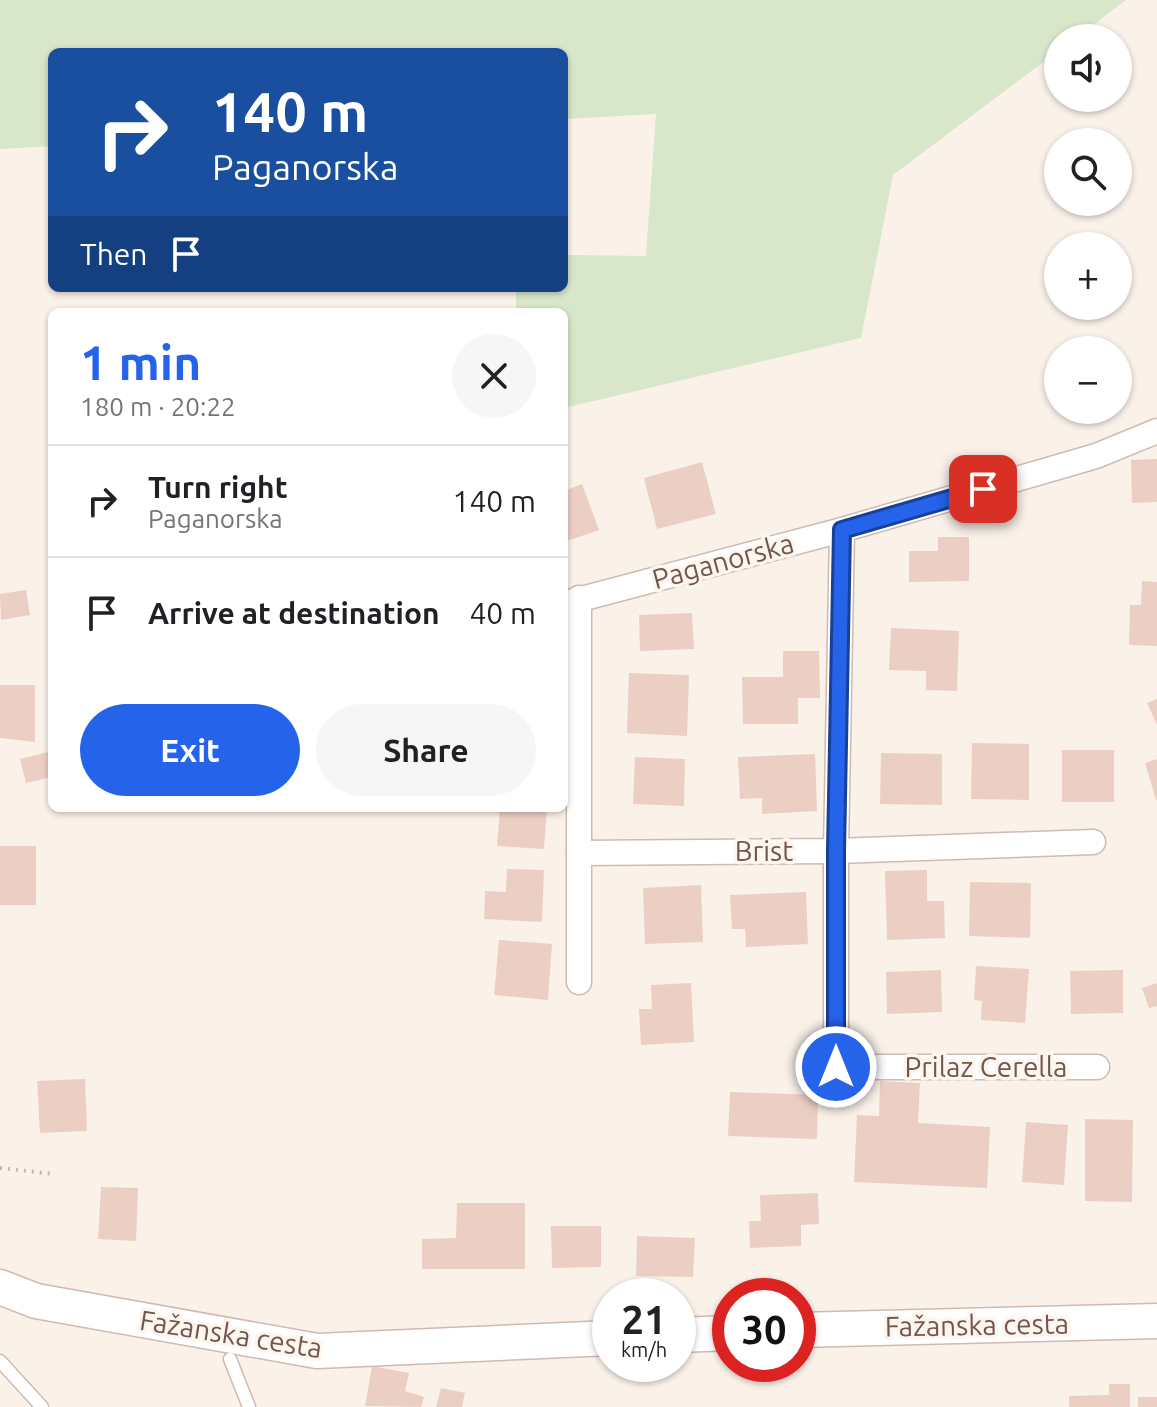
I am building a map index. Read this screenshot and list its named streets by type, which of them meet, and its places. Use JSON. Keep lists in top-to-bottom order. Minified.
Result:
{"streets":{"main road":["Fažanska cesta"],"street":["Paganorska","Brist","Prilaz Cerella"]},"crossings":[["Paganorska","Prilaz Cerella"],["Brist","Prilaz Cerella"]],"page":{"map_buttons":["+","−"],"turn":["140 m","Paganorska"],"then":"Then","heading":["1 min","180 m · 20:22"],"list":[{"name":"Turn right","note":"Paganorska","value":"140 m"},{"name":"Arrive at destination","value":"40 m"}],"buttons":["Exit","Share"],"speed":"21 km/h","limit":"30"}}
